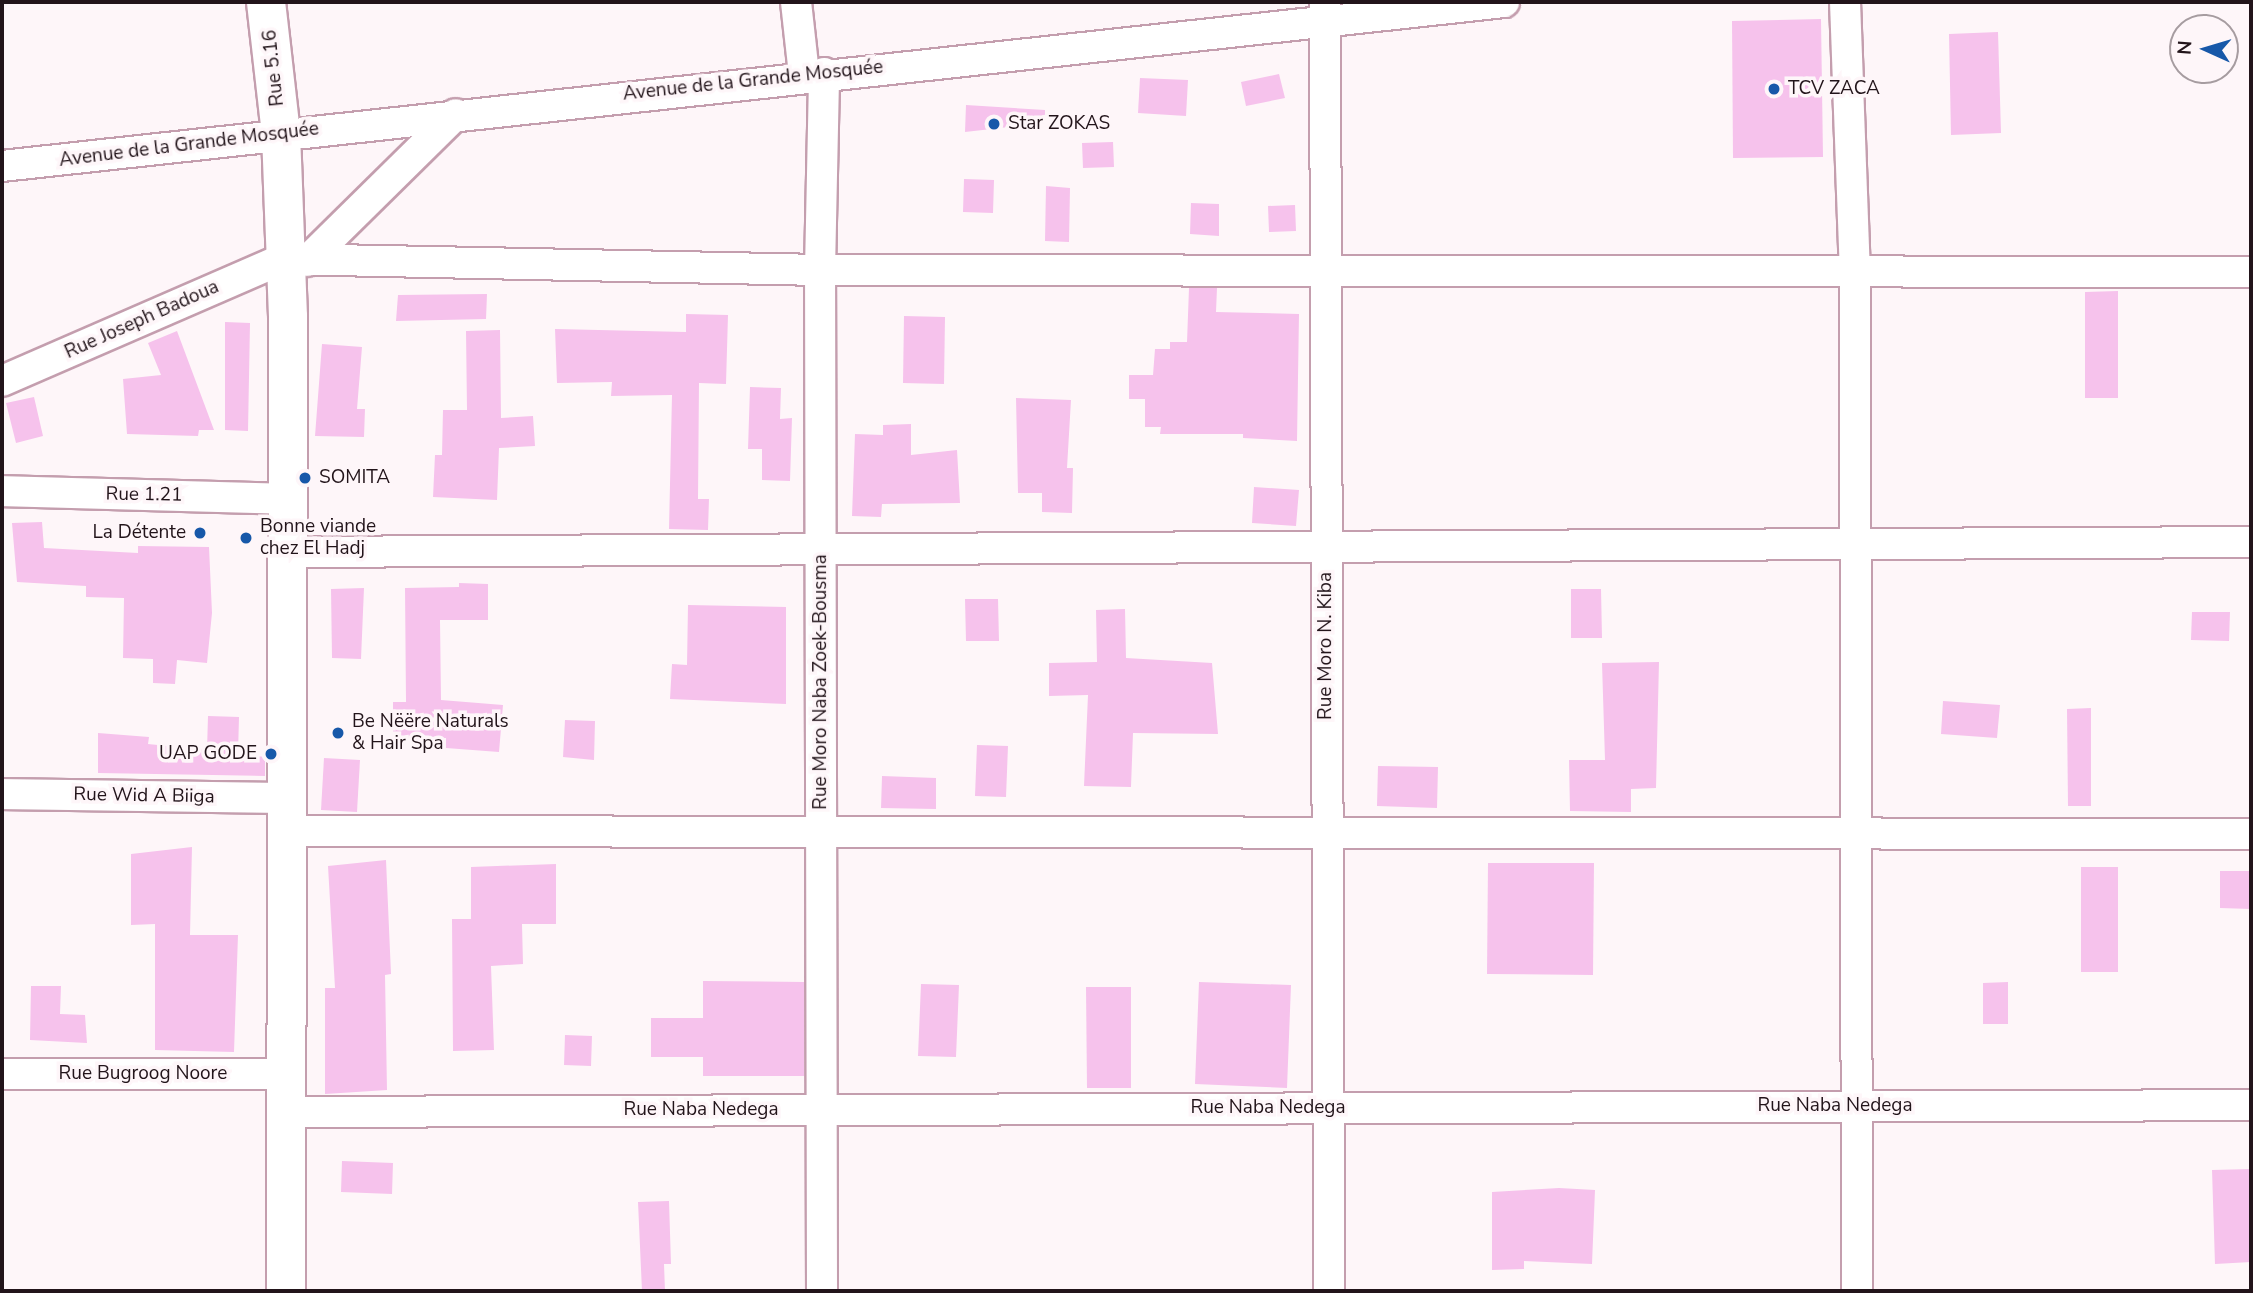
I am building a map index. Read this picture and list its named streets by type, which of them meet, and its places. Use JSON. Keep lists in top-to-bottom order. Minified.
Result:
{"streets":{"main road":["Rue 5.16"],"street":["Avenue de la Grande Mosquée","Rue Joseph Badoua","Rue 1.21","Rue Moro N. Kiba","Rue Moro Naba Zoek-Bousma","Rue Wid A Biiga","Rue Bugroog Noore","Rue Naba Nedega"]},"crossings":[["Rue 5.16","Avenue de la Grande Mosquée"],["Rue 5.16","Rue Joseph Badoua"],["Rue 5.16","Rue 1.21"],["Rue 5.16","Rue Wid A Biiga"],["Rue 5.16","Rue Bugroog Noore"],["Rue 5.16","Rue Naba Nedega"],["Avenue de la Grande Mosquée","Rue Moro N. Kiba"],["Avenue de la Grande Mosquée","Rue Moro Naba Zoek-Bousma"],["Rue Moro N. Kiba","Rue Wid A Biiga"],["Rue Moro N. Kiba","Rue Naba Nedega"],["Rue Moro Naba Zoek-Bousma","Rue Wid A Biiga"],["Rue Moro Naba Zoek-Bousma","Rue Naba Nedega"]],"places":["TCV ZACA","Star ZOKAS","SOMITA","La Détente","Bonne viande chez El Hadj","Be Nëëre Naturals & Hair Spa","UAP GODE"],"north":"left"}
